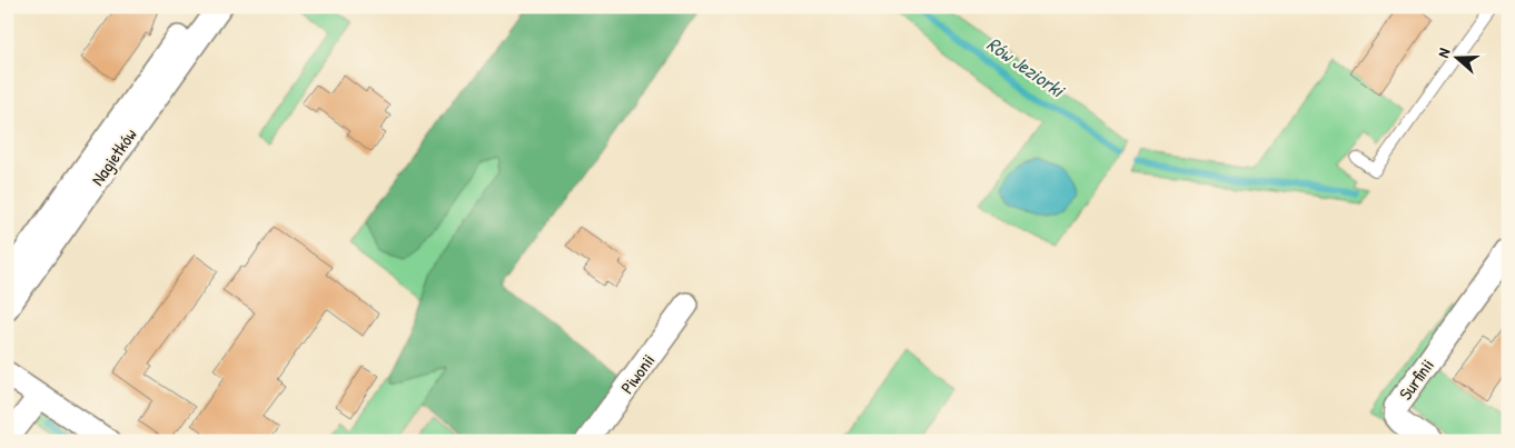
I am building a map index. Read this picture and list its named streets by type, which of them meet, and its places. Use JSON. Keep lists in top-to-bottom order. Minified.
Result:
{"streets":{"street":["Nagietków","Piwonii","Surfinii"]},"water":["Rów Jeziorki"],"north":"left"}
